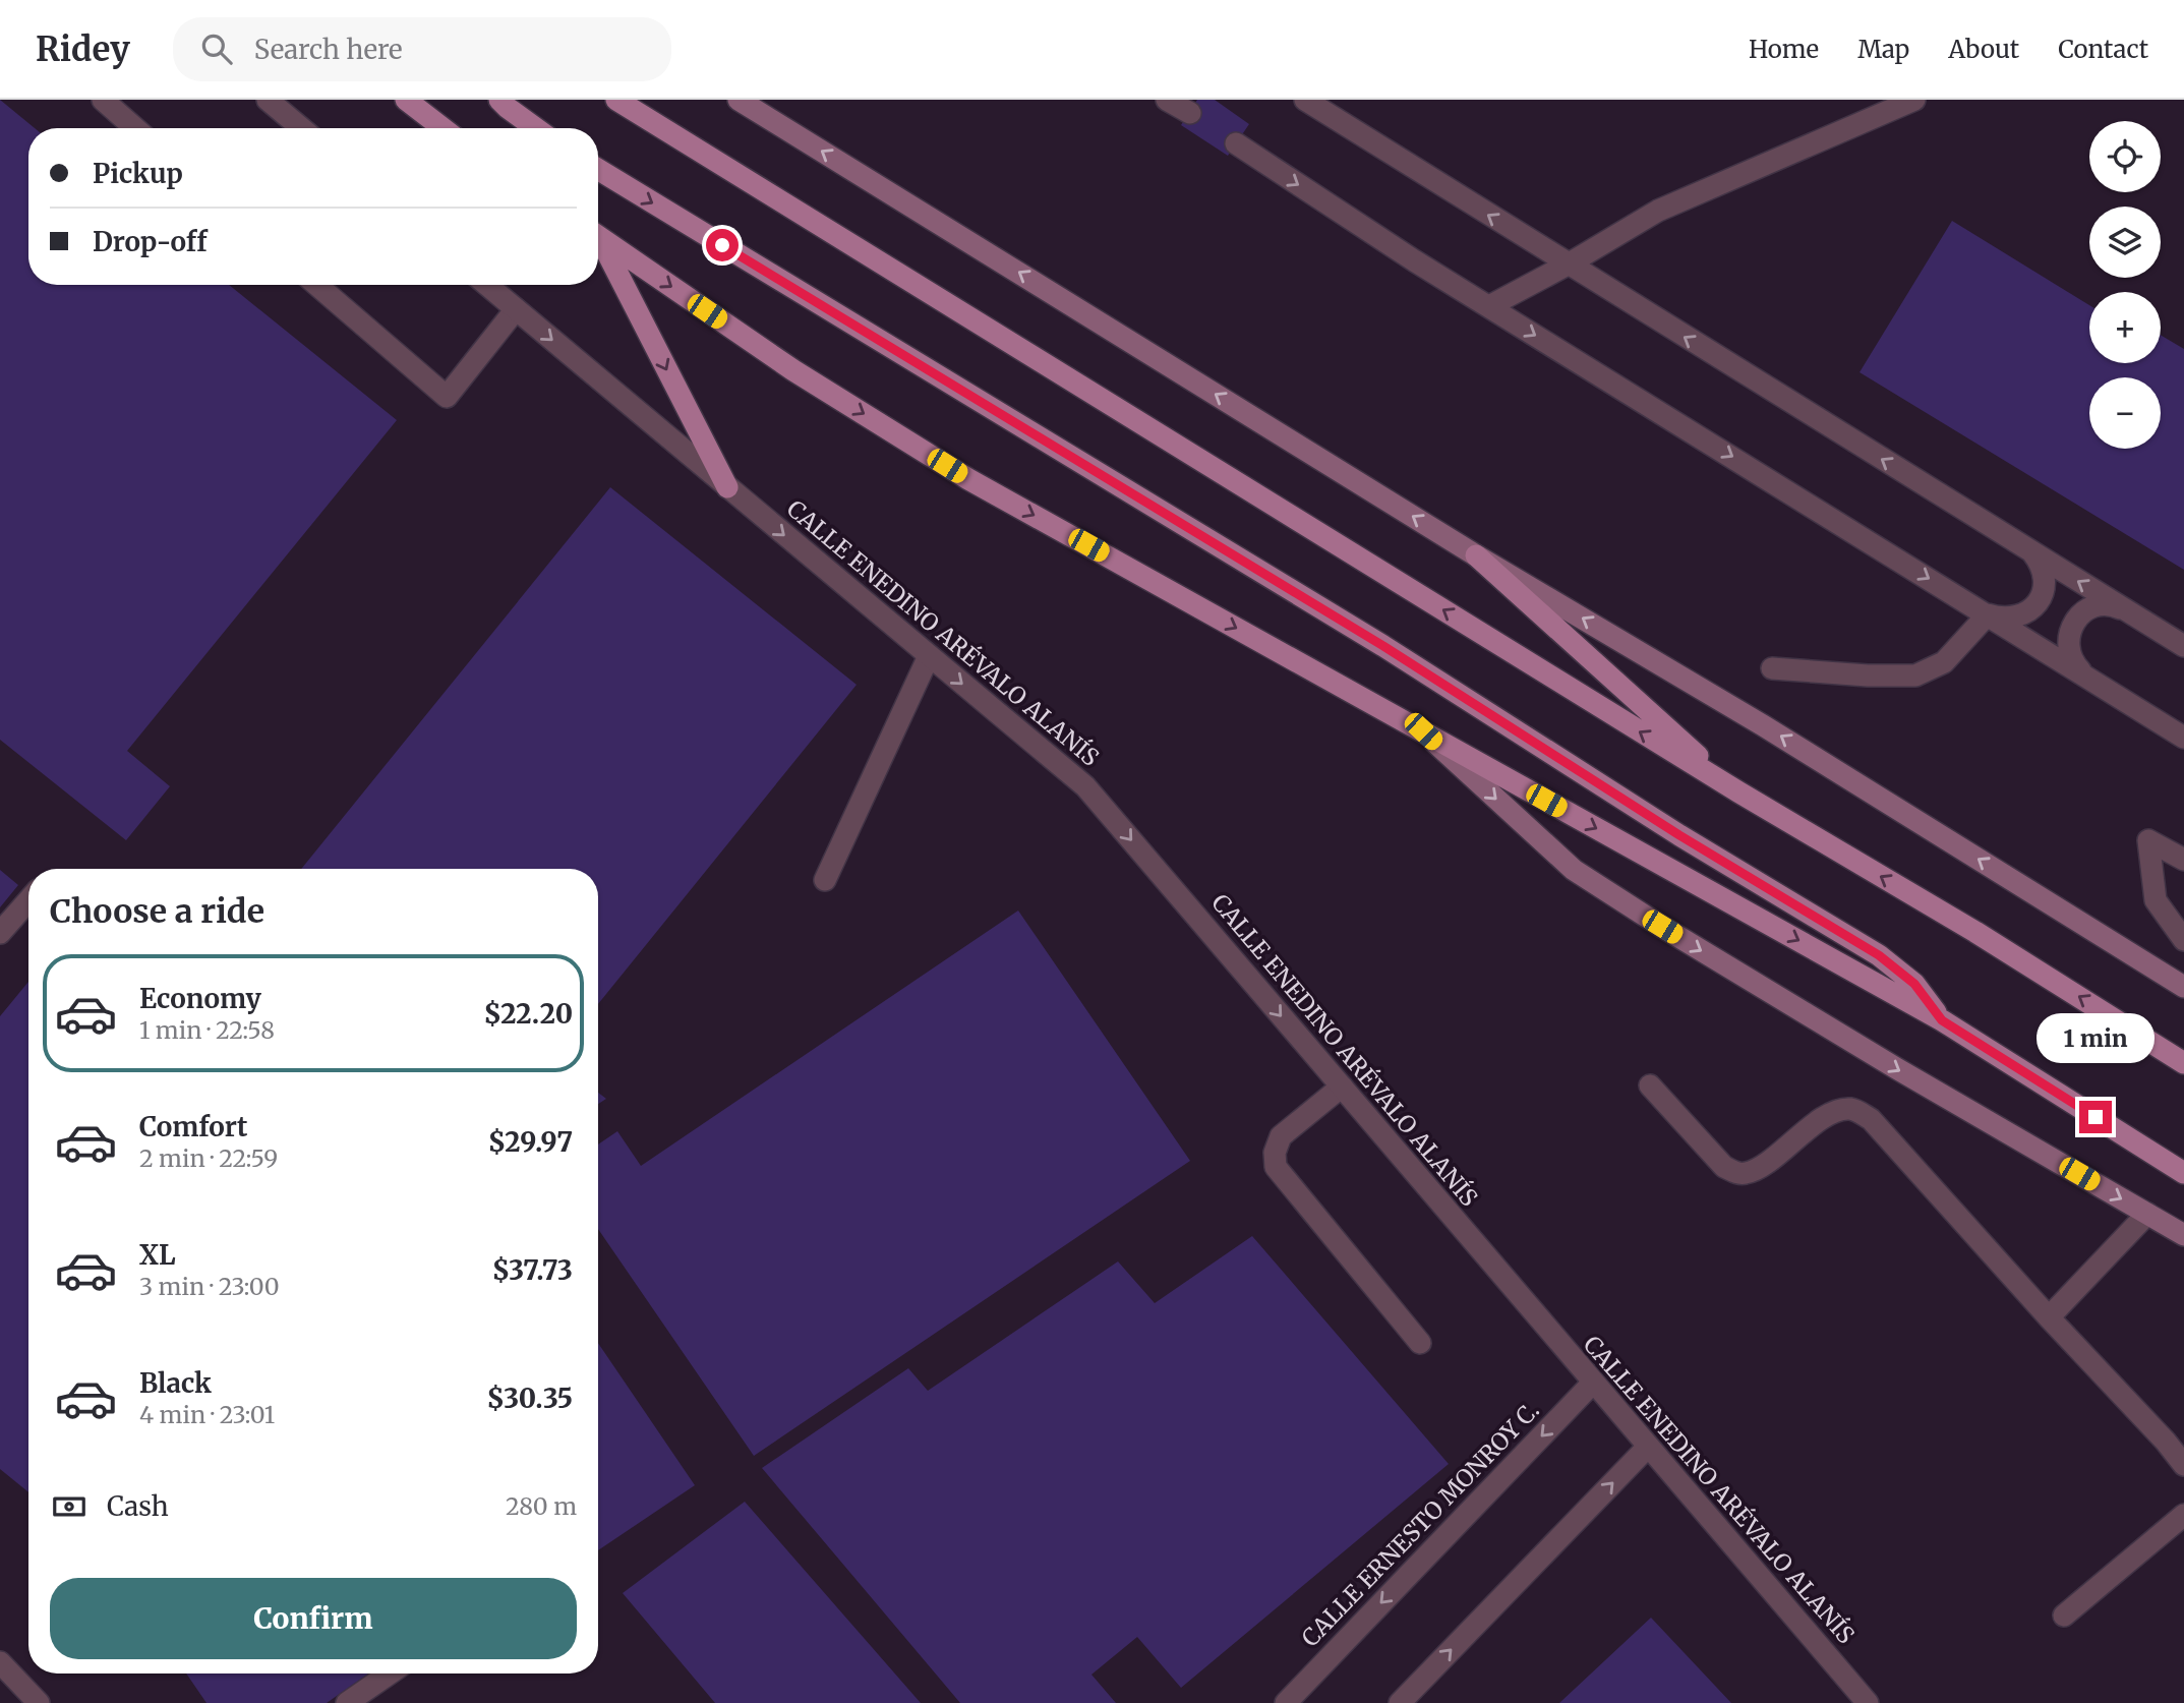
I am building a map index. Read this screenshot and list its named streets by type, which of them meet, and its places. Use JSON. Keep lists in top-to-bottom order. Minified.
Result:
{"streets":{"street":["CALLE ENEDINO ARÉVALO ALANÍS","CALLE ERNESTO MONROY C."]},"crossings":[["CALLE ENEDINO ARÉVALO ALANÍS","CALLE ERNESTO MONROY C."]],"one_way":["CALLE ENEDINO ARÉVALO ALANÍS"],"page":{"header":"Ridey","search":"Search here","nav":["Home","Map","About","Contact"],"map_buttons":["+","−"],"banner":["Pickup","Drop-off"],"heading":"Choose a ride","list":[{"name":"Economy","note":"1 min · 22:58","value":"$22.20"},{"name":"Comfort","note":"2 min · 22:59","value":"$29.97"},{"name":"XL","note":"3 min · 23:00","value":"$37.73"},{"name":"Black","note":"4 min · 23:01","value":"$30.35"}],"bubble":"1 min","pay":["Cash","280 m"],"buttons":"Confirm"}}
